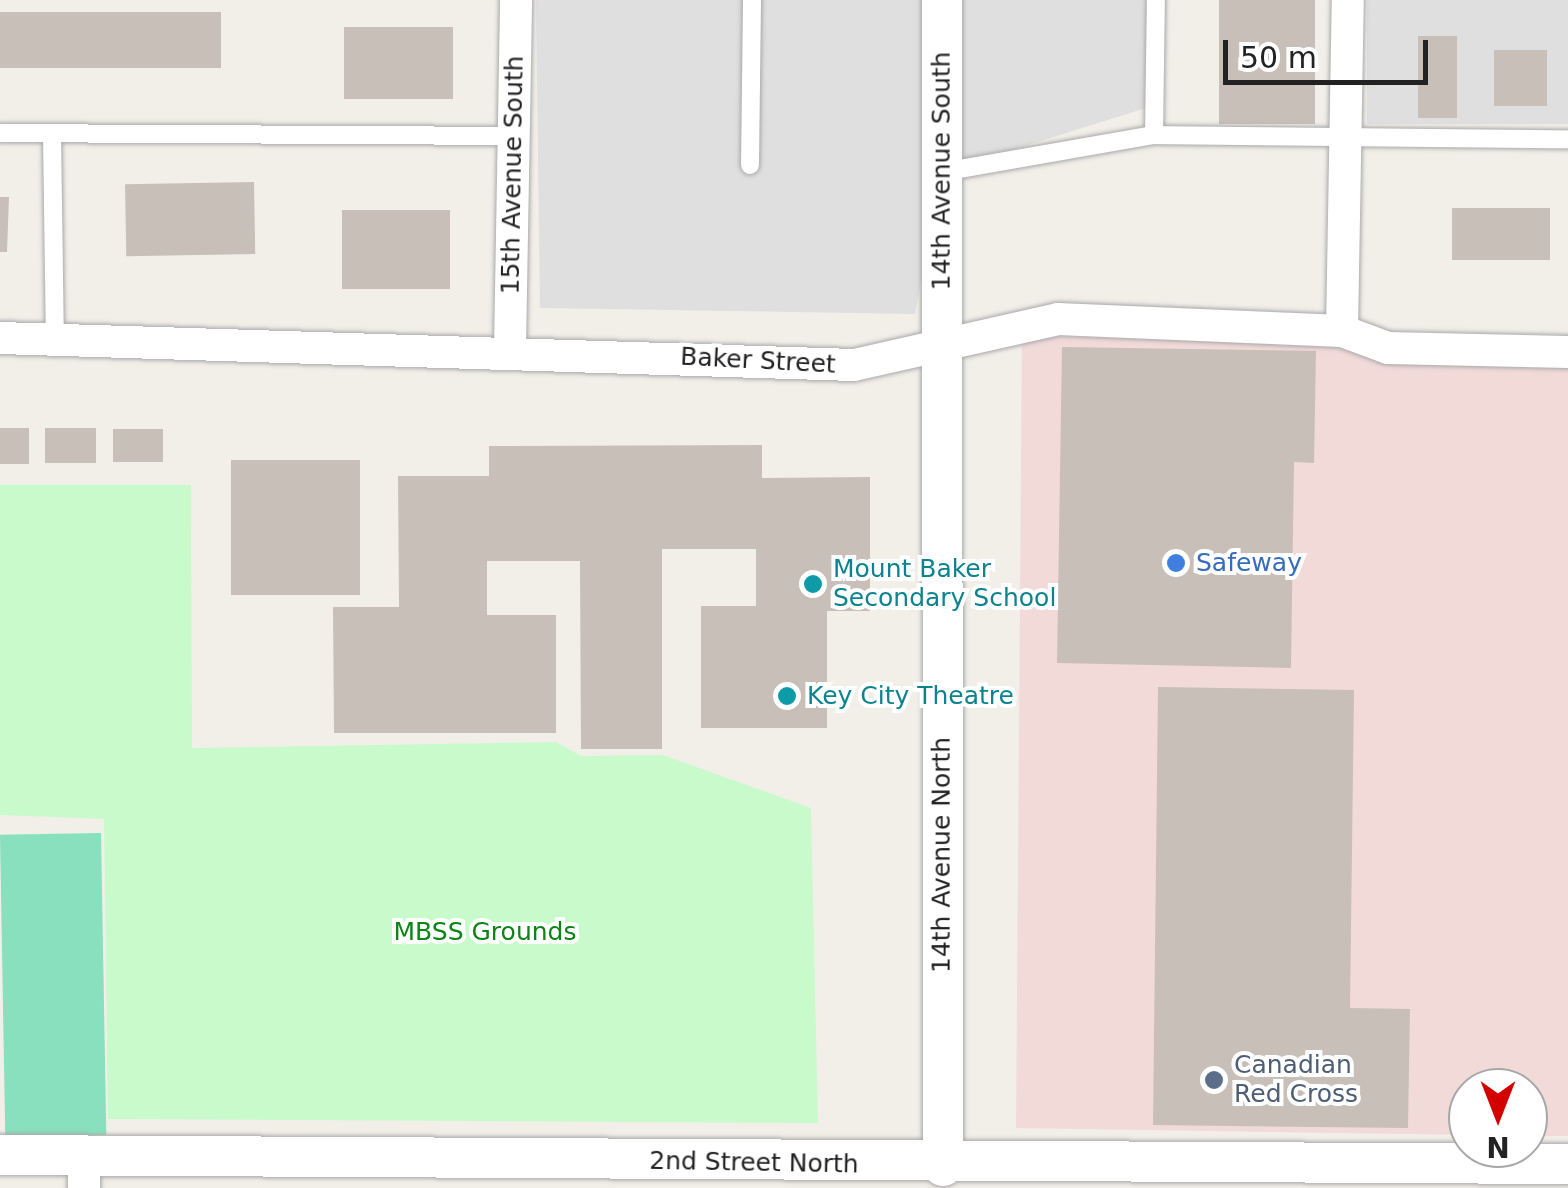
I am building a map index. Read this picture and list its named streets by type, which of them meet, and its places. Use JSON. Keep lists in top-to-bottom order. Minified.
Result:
{"streets":{"street":["14th Avenue South","15th Avenue South","Baker Street","14th Avenue North","2nd Street North"]},"crossings":[["14th Avenue South","Baker Street"],["14th Avenue South","14th Avenue North"],["15th Avenue South","Baker Street"],["Baker Street","14th Avenue North"],["14th Avenue North","2nd Street North"]],"parks":["MBSS Grounds"],"places":["Safeway","Mount Baker Secondary School","Key City Theatre","Canadian Red Cross"],"scale_bar":"50 m","north":"bottom"}
